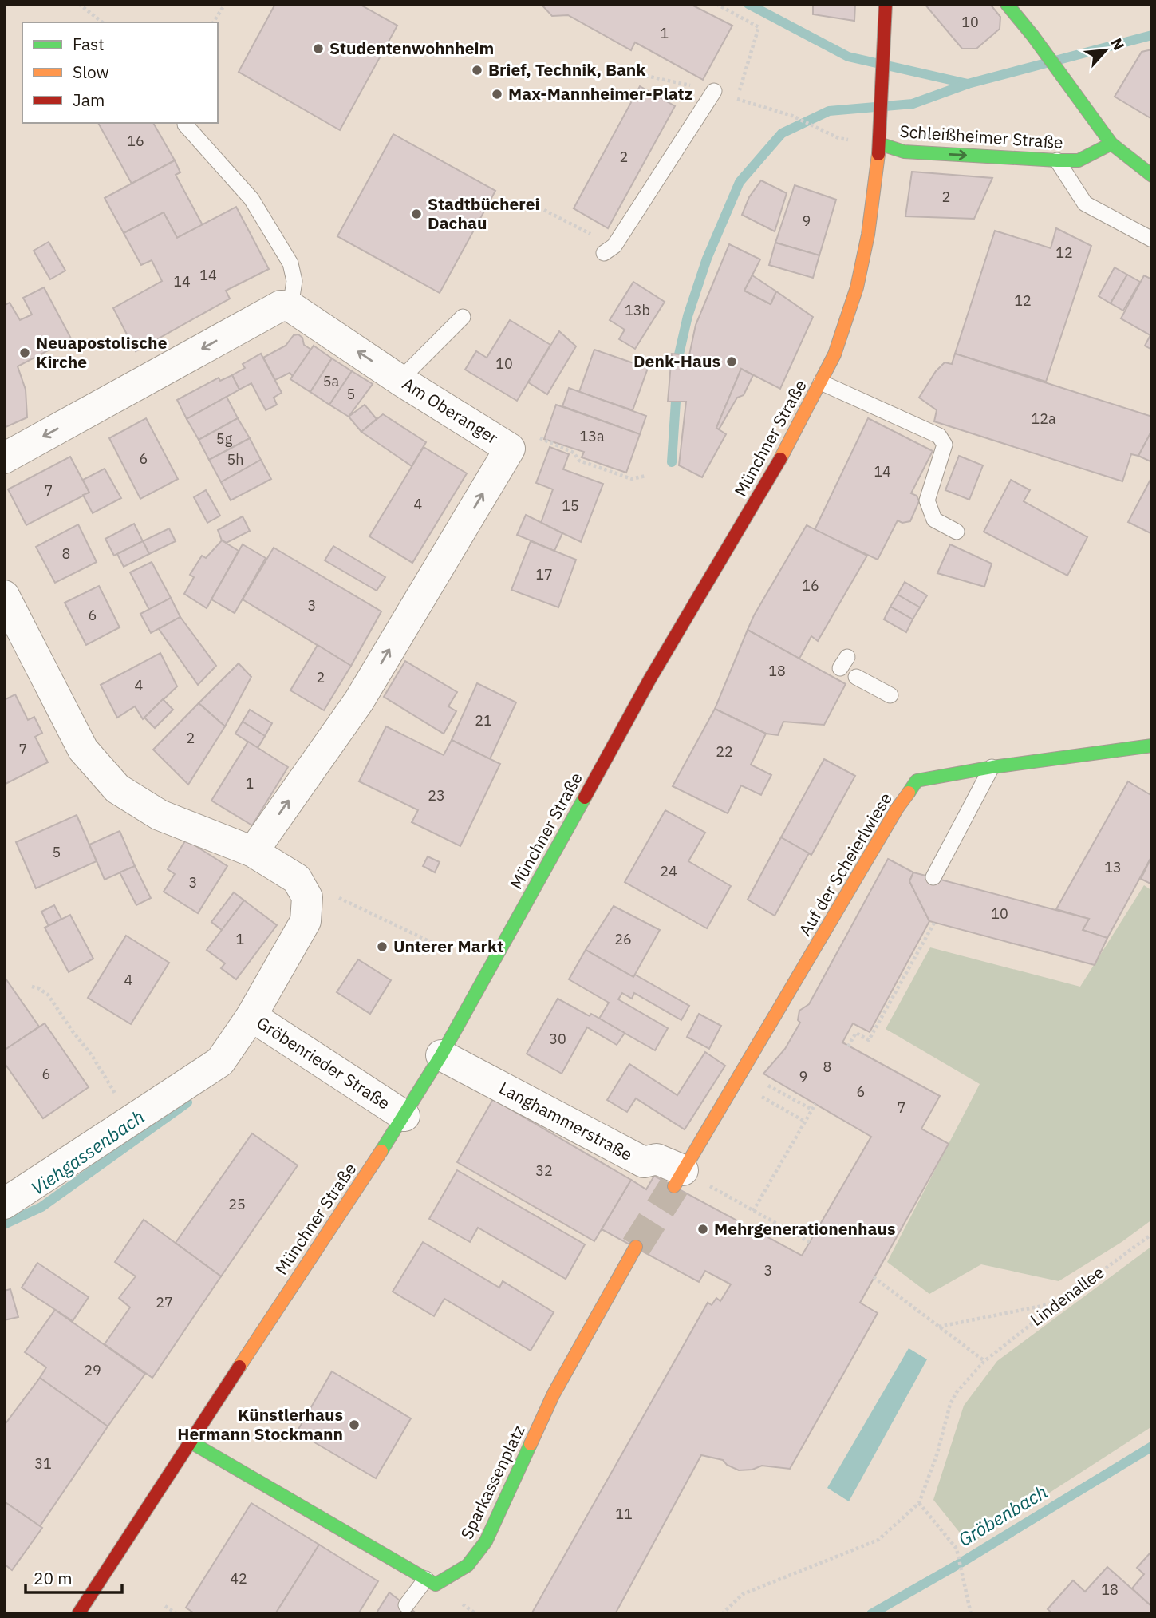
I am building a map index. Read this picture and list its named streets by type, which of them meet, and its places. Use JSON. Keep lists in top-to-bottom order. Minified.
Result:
{"streets":{"main road":["Schleißheimer Straße","Münchner Straße","Auf der Scheierlwiese","Sparkassenplatz"],"street":["Am Oberanger","Gröbenrieder Straße","Langhammerstraße"],"path":["Lindenallee"]},"crossings":[["Schleißheimer Straße","Münchner Straße"],["Münchner Straße","Gröbenrieder Straße"],["Münchner Straße","Langhammerstraße"],["Auf der Scheierlwiese","Langhammerstraße"]],"one_way":["Schleißheimer Straße","Am Oberanger"],"water":["Viehgassenbach","Gröbenbach"],"places":["Studentenwohnheim","Brief, Technik, Bank","Max-Mannheimer-Platz","Stadtbücherei Dachau","Neuapostolische Kirche","Denk-Haus","Unterer Markt","Mehrgenerationenhaus","Künstlerhaus Hermann Stockmann"],"house_numbers":["10","1","16","2","2","9","12","14","14","12","13b","10","5a","5","12a","13a","5g","6","5h","14","7","4","15","8","17","16","3","6","18","2","4","21","2","7","22","1","23","5","13","24","3","10","1","26","4","30","8","6","9","6","7","32","25","3","27","29","31","11","42","18"],"legend":["Fast","Slow","Jam"],"scale_bar":"20 m","north":"top right"}
